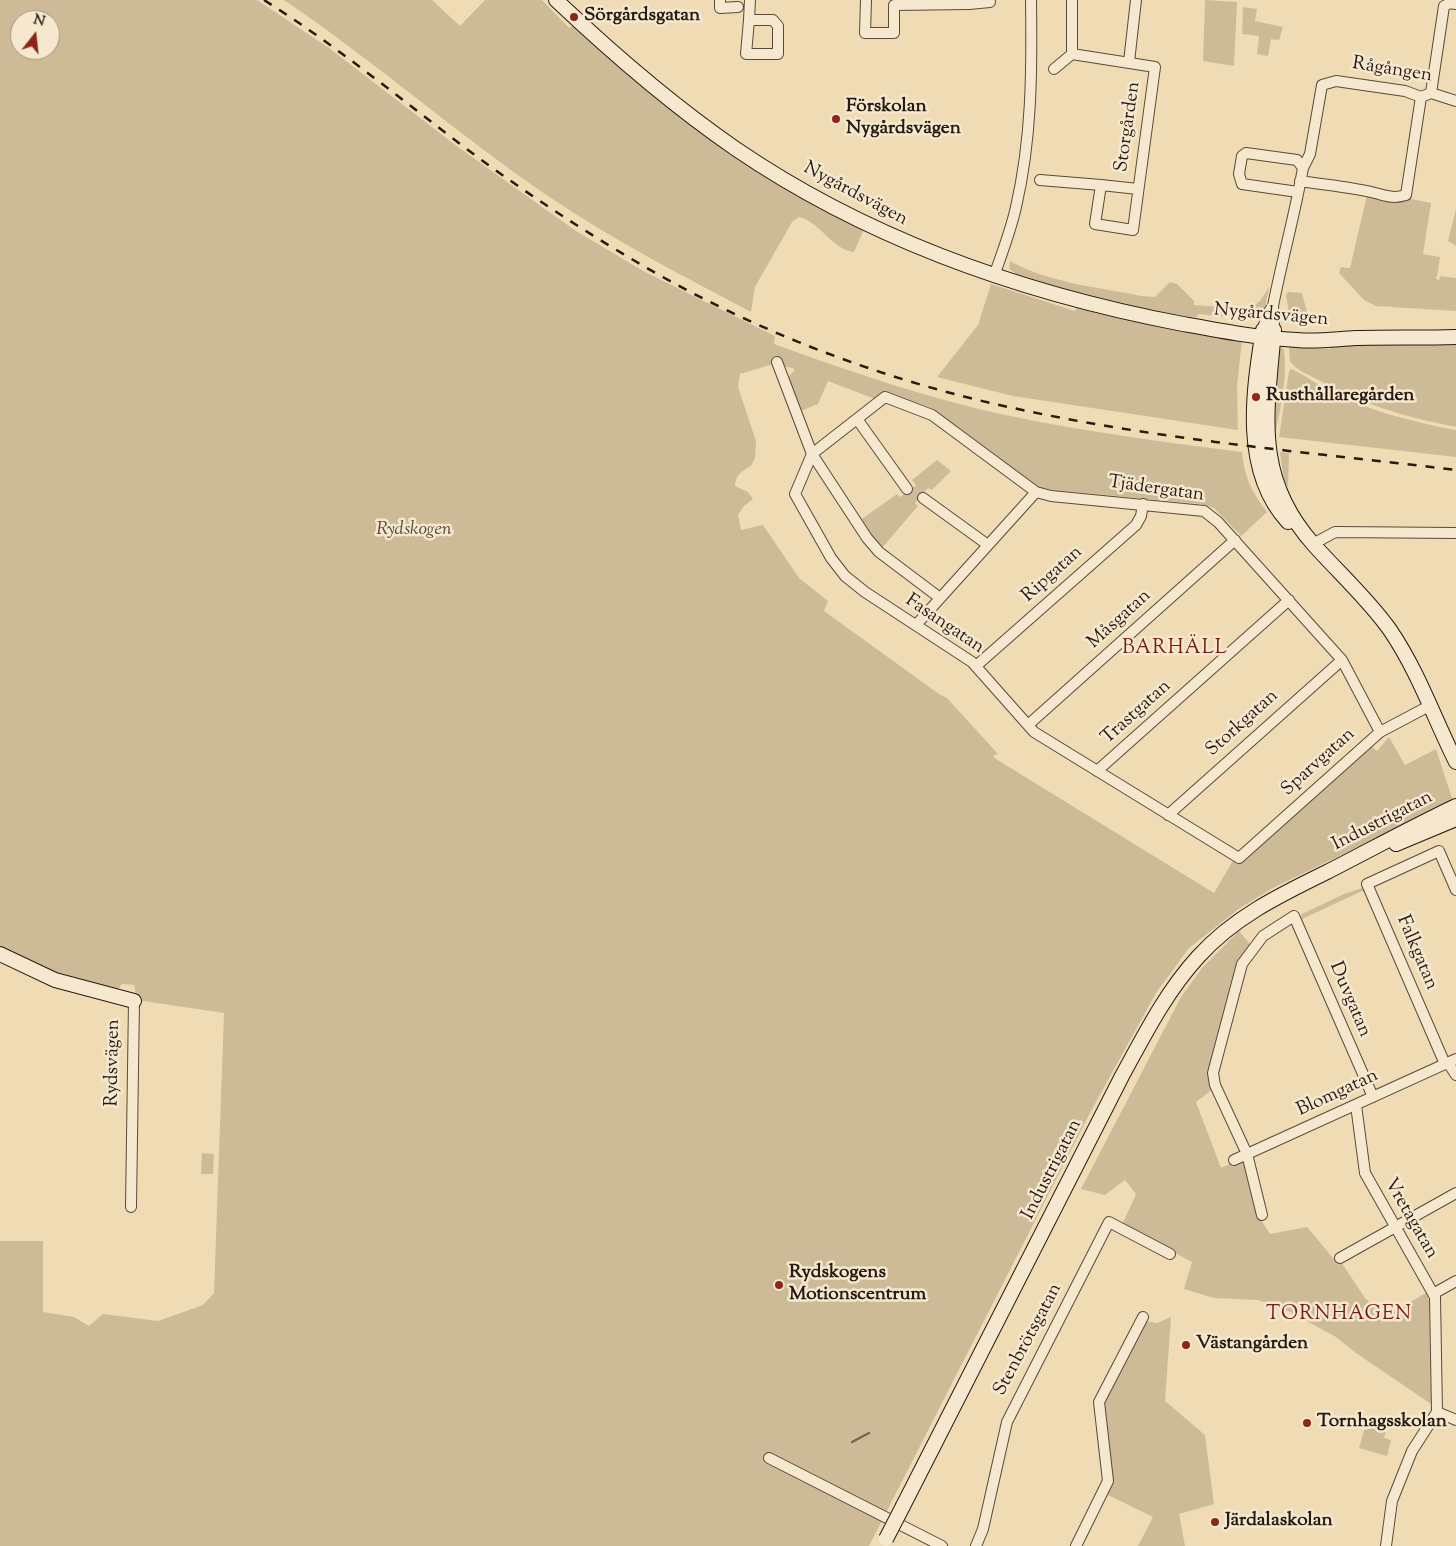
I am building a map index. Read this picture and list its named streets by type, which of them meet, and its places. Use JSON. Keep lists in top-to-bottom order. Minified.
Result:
{"streets":{"street":["Rågången","Storgården","Nygårdsvägen","Tjädergatan","Ripgatan","Måsgatan","Fasangatan","Trastgatan","Storkgatan","Sparvgatan","Industrigatan","Falkgatan","Duvgatan","Rydsvägen","Blomgatan","Vretagatan","Stenbrötsgatan"]},"crossings":[["Tjädergatan","Ripgatan"],["Tjädergatan","Måsgatan"],["Tjädergatan","Fasangatan"],["Tjädergatan","Trastgatan"],["Tjädergatan","Storkgatan"],["Tjädergatan","Sparvgatan"],["Ripgatan","Fasangatan"],["Måsgatan","Fasangatan"],["Fasangatan","Trastgatan"],["Fasangatan","Storkgatan"],["Fasangatan","Sparvgatan"],["Falkgatan","Blomgatan"],["Duvgatan","Blomgatan"],["Blomgatan","Vretagatan"]],"districts":["BARHÄLL","TORNHAGEN"],"parks":["Rydskogen"],"places":["Sörgårdsgatan","Förskolan Nygårdsvägen","Rusthållaregården","Rydskogens Motionscentrum","Västangården","Tornhagsskolan","Järdalaskolan"],"north":"top"}
